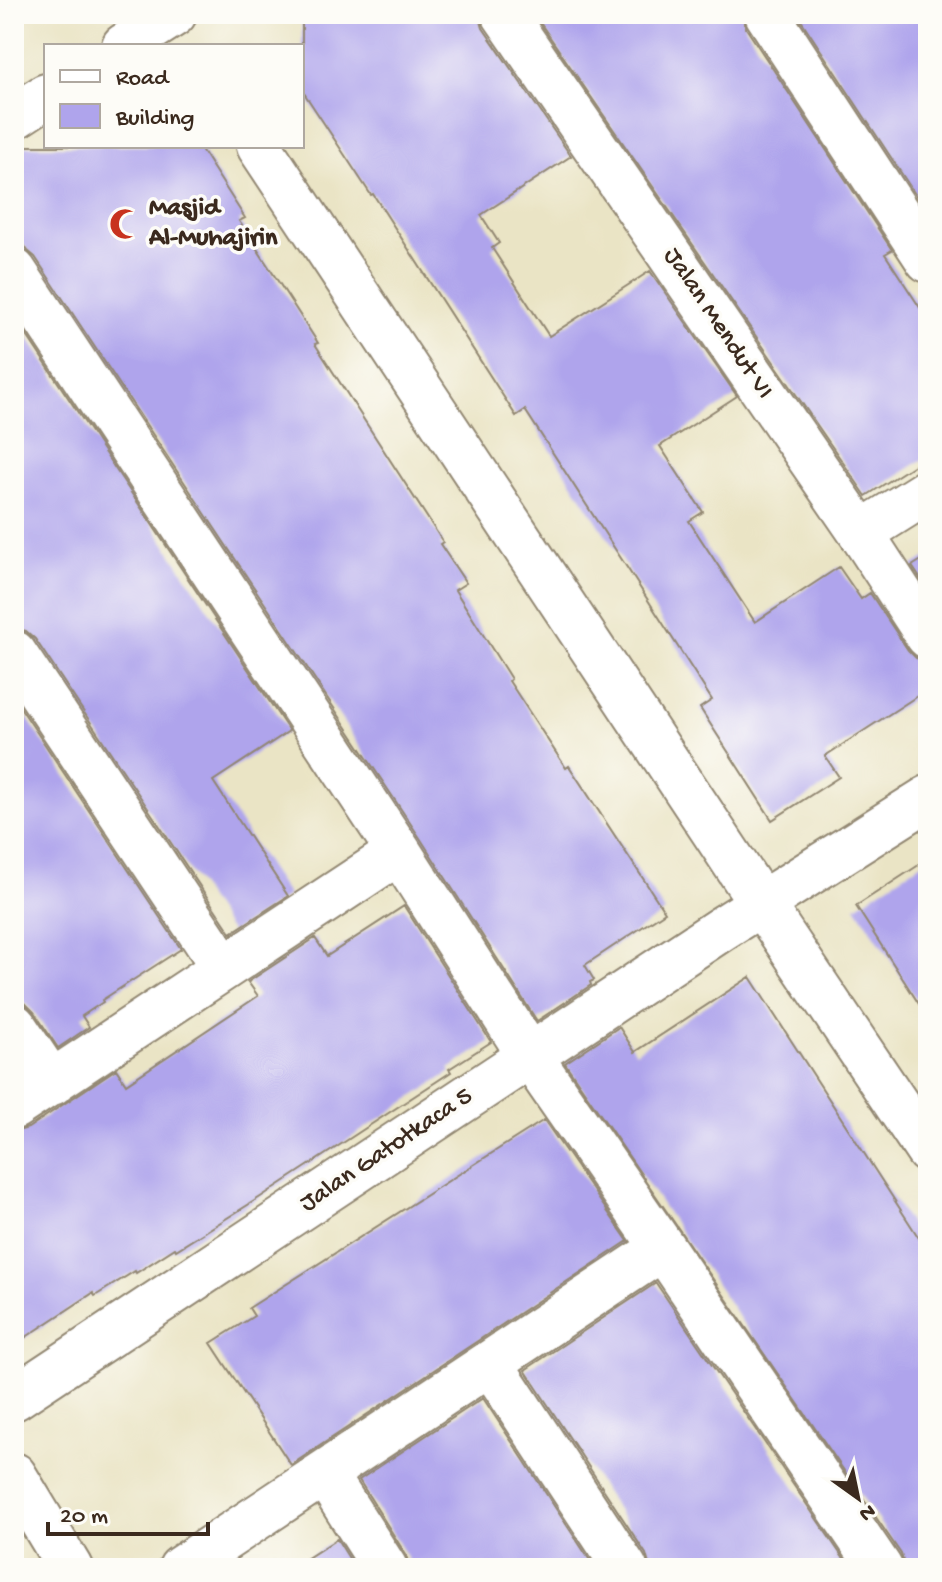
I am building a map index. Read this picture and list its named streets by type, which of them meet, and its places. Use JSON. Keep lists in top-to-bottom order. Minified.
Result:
{"streets":{"street":["Jalan Mendut VI","Jalan Gatotkaca 5"]},"places":{"mosque":["Masjid Al-Muhajirin"]},"legend":["Road","Building"],"scale_bar":"20 m","north":"bottom right"}
